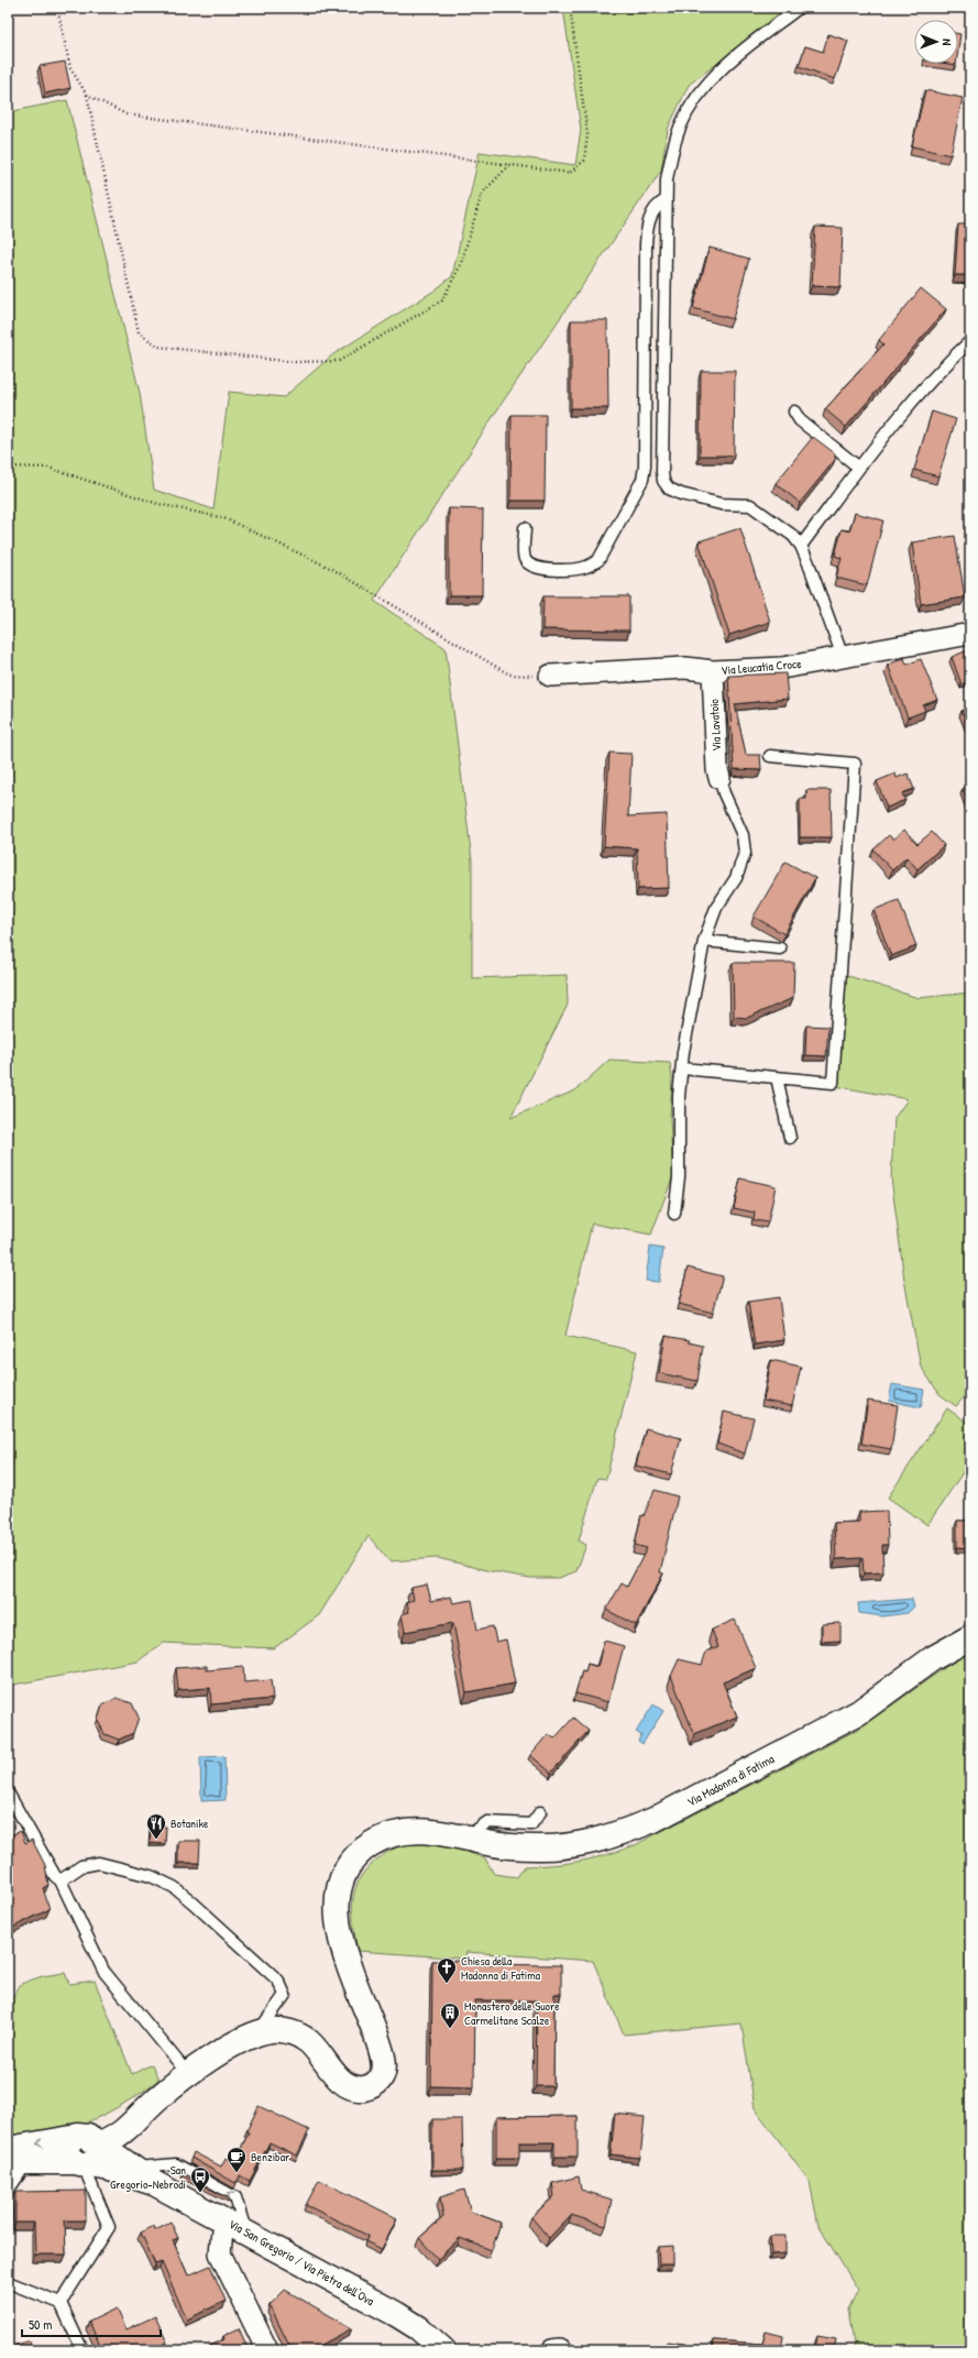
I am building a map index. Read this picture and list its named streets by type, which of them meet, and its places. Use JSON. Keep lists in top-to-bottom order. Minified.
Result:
{"streets":{"main road":["Via Madonna di Fatima","Via San Gregorio / Via Pietra dell'Ova"],"street":["Via Leucatia Croce","Via Lavatoio"]},"crossings":[["Via Leucatia Croce","Via Lavatoio"]],"places":{"restaurant":["Botanike"],"church":["Chiesa della Madonna di Fatima"],"building":["Monastero delle Suore Carmelitane Scalze"],"cafe":["Benzibar"],"bus stop":["San Gregorio-Nebrodi"]},"scale_bar":"50 m","north":"right"}
